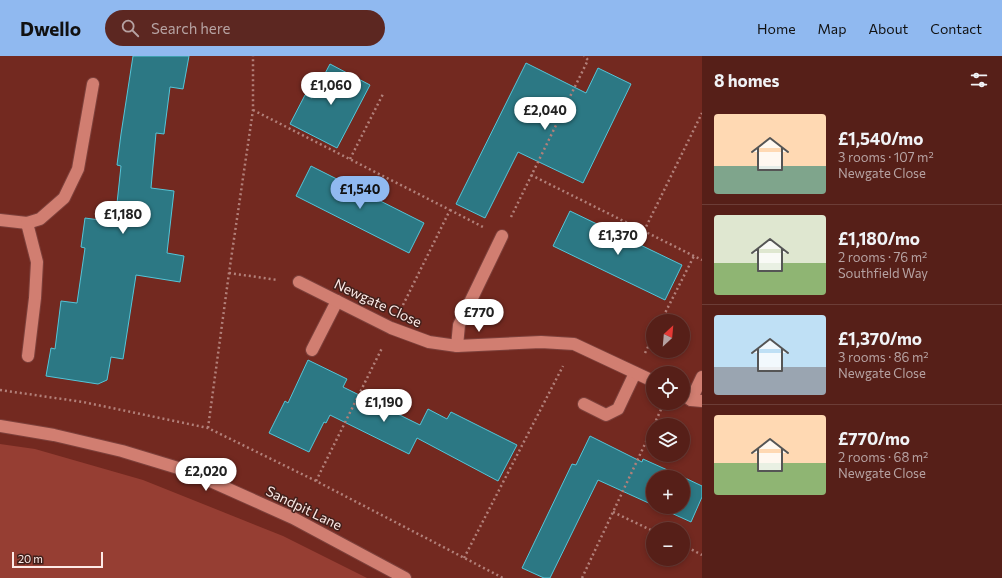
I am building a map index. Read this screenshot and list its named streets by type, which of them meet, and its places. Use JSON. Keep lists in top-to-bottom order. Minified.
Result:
{"streets":{"street":["Newgate Close","Sandpit Lane"]},"scale_bar":"20 m","north":"top right","page":{"header":"Dwello","search":"Search here","nav":["Home","Map","About","Contact"],"heading":"8 homes","price":["£1,060","£2,040","£1,540","£1,180","£1,370","£770","£1,190","£2,020"],"list":[{"name":"£1,540/mo","note":"3 rooms · 107 m² · Newgate Close"},{"name":"£1,180/mo","note":"2 rooms · 76 m² · Southfield Way"},{"name":"£1,370/mo","note":"3 rooms · 86 m² · Newgate Close"},{"name":"£770/mo","note":"2 rooms · 68 m² · Newgate Close"}],"map_buttons":["+","−"],"scale":"20 m"}}
